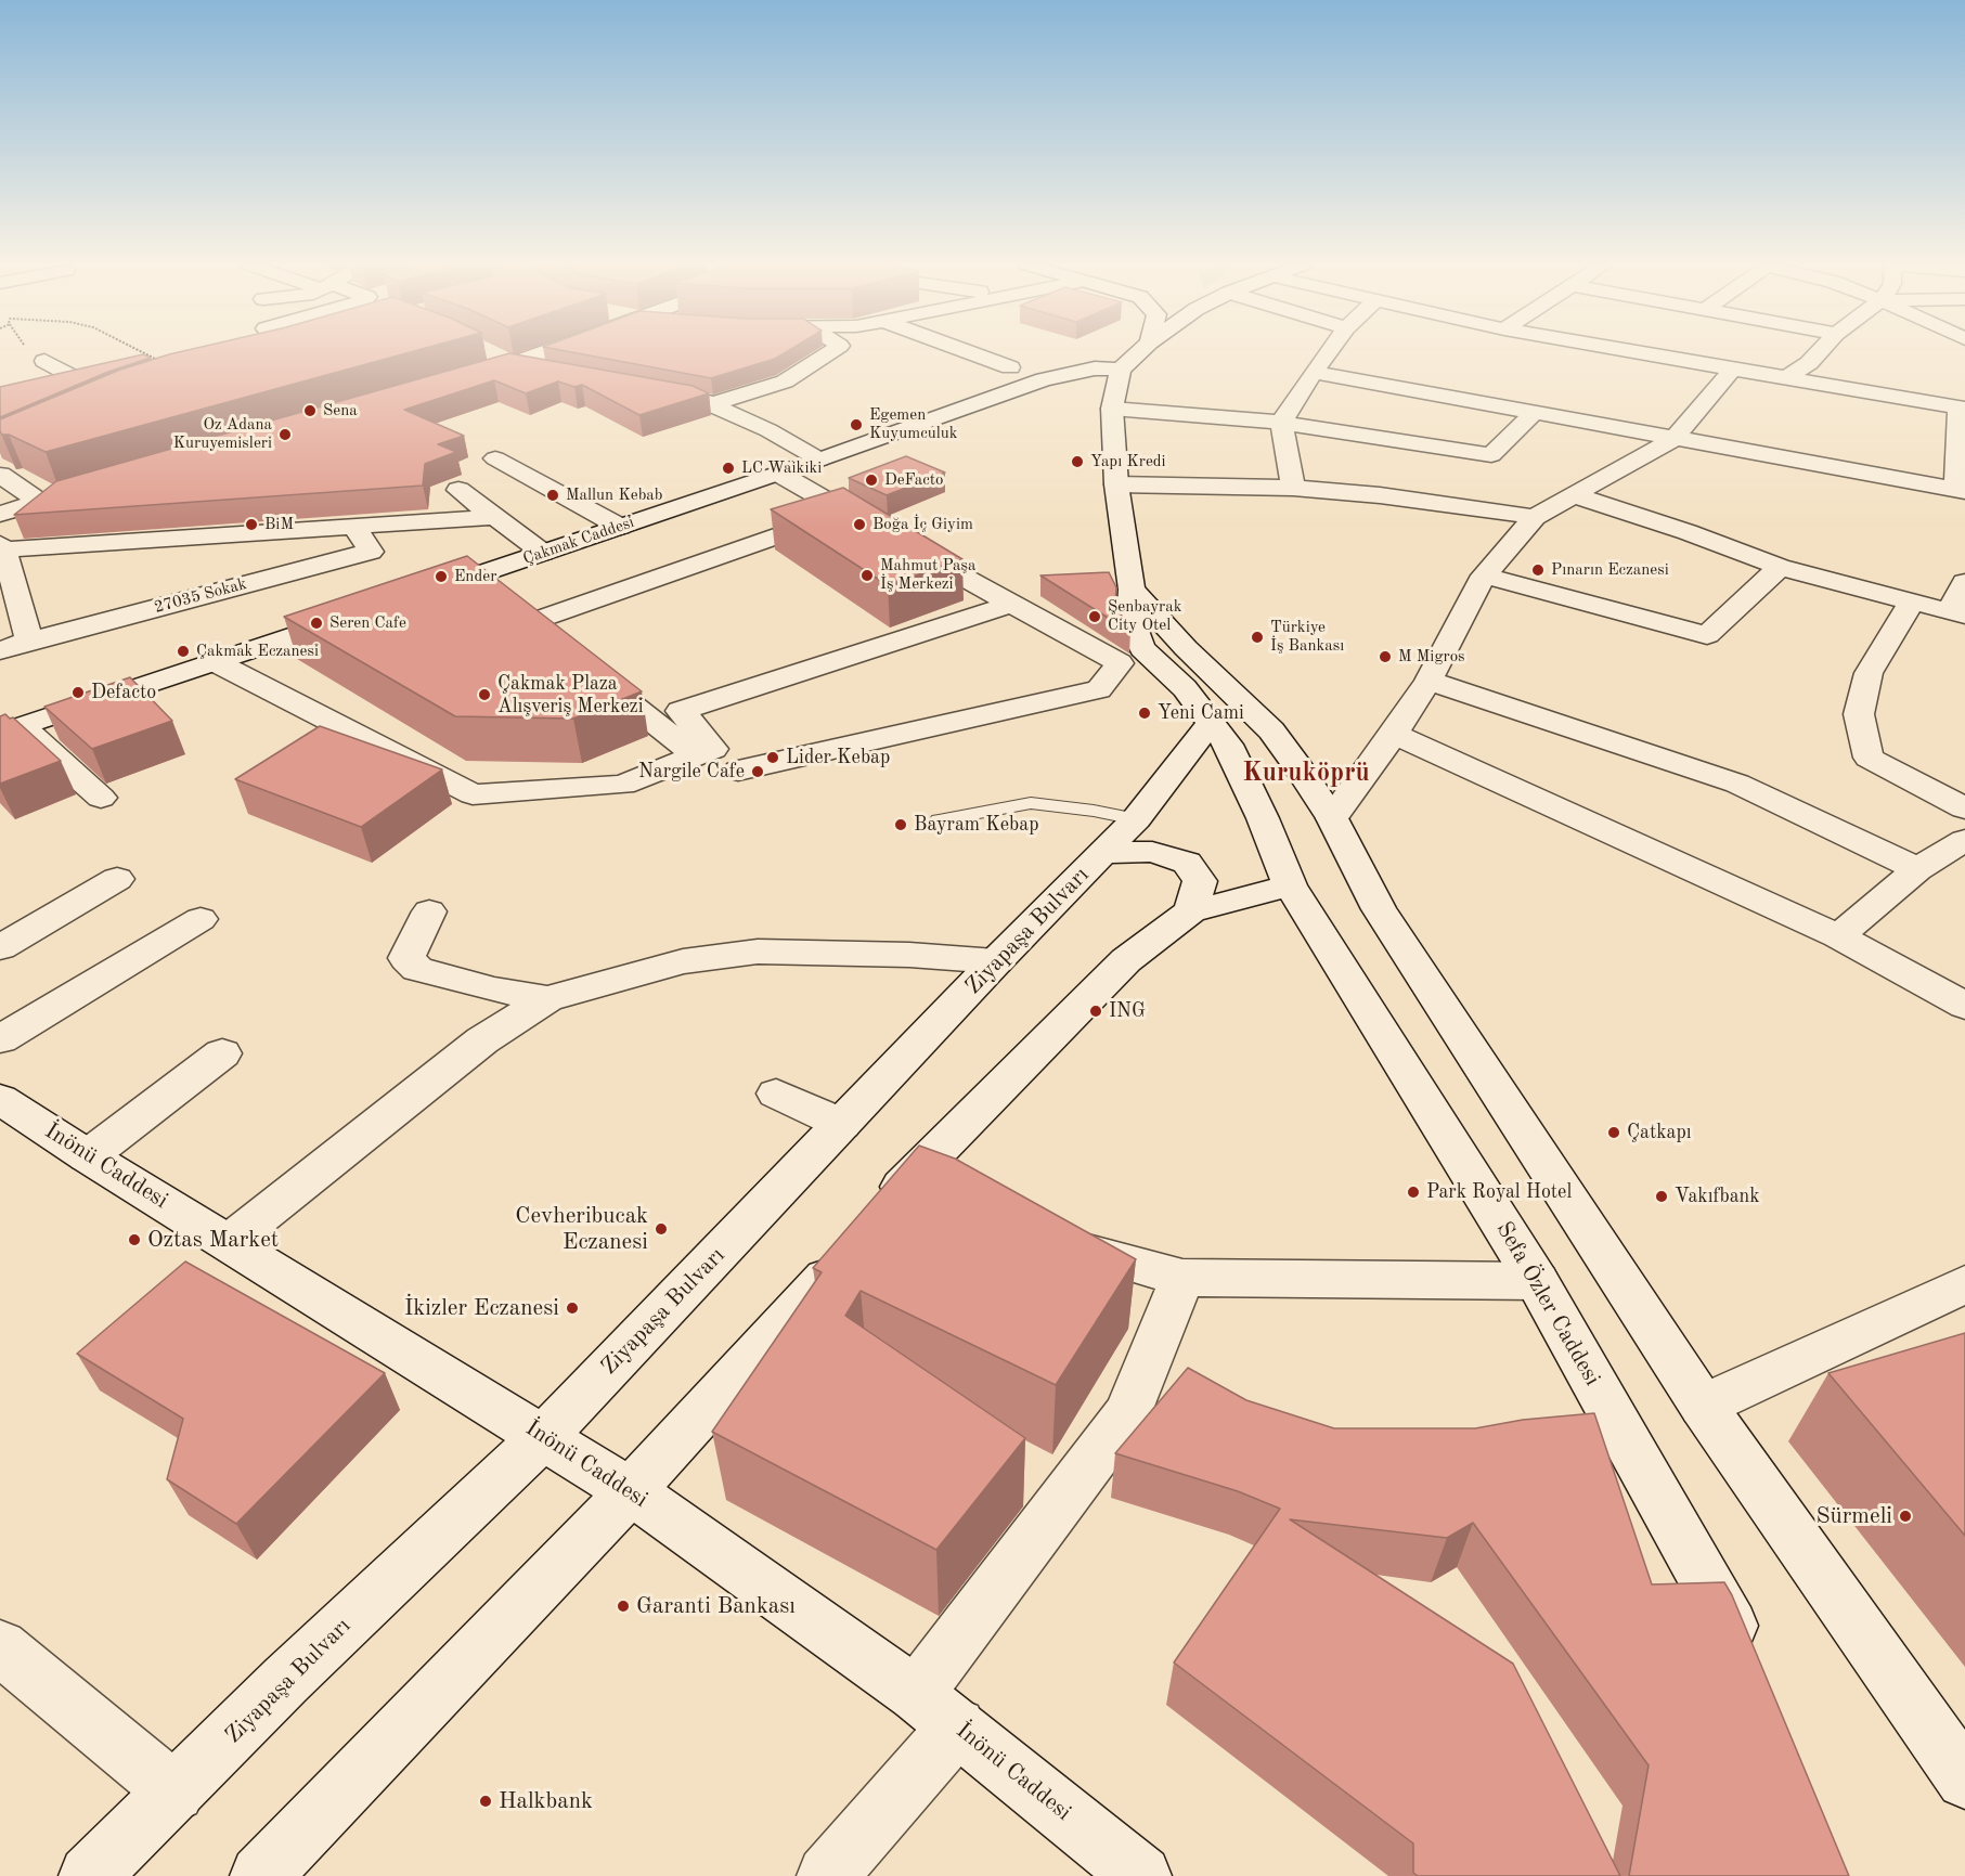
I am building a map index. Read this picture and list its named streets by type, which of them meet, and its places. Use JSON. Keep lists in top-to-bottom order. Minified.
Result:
{"streets":{"street":["Çakmak Caddesi","27035 Sokak","Ziyapaşa Bulvarı","İnönü Caddesi","Sefa Özler Caddesi"]},"crossings":[["Çakmak Caddesi","Sefa Özler Caddesi"],["Ziyapaşa Bulvarı","İnönü Caddesi"],["Ziyapaşa Bulvarı","Sefa Özler Caddesi"]],"districts":["Kuruköprü"],"places":["Sena","Egemen Kuyumculuk","Oz Adana Kuruyemisleri","Yapı Kredi","LC Waikiki","DeFacto","Mallun Kebab","BiM","Boğa İç Giyim","Pınarın Eczanesi","Mahmut Paşa İş Merkezi","Ender","Şenbayrak City Otel","Seren Cafe","Türkiye İş Bankası","Çakmak Eczanesi","M Migros","Defacto","Çakmak Plaza Alışveriş Merkezi","Yeni Cami","Lider Kebap","Nargile Cafe","Bayram Kebap","ING","Çatkapı","Park Royal Hotel","Vakıfbank","Cevheribucak Eczanesi","Oztas Market","İkizler Eczanesi","Sürmeli","Garanti Bankası","Halkbank"]}
